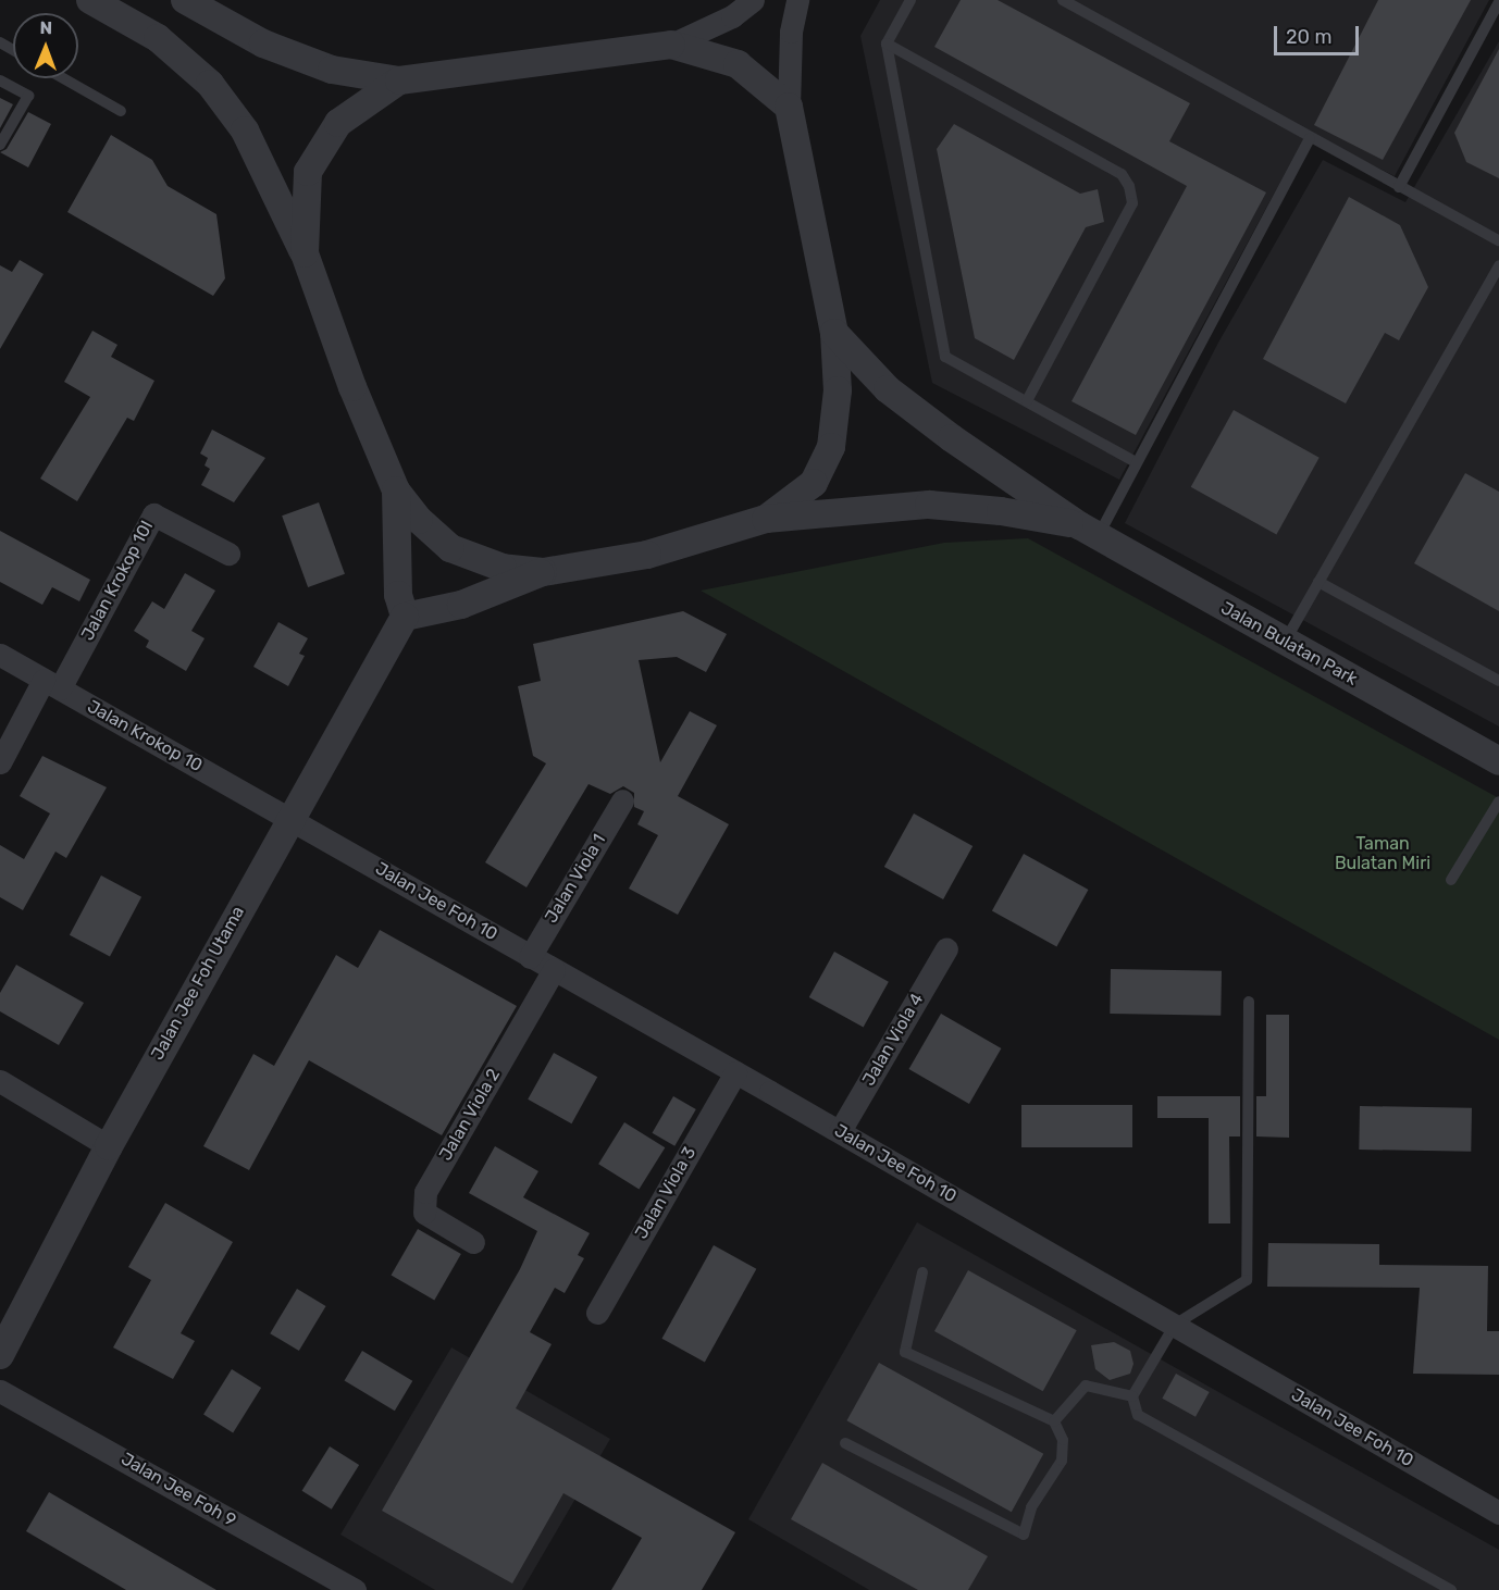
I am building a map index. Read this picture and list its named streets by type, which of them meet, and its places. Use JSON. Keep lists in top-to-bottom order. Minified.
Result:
{"streets":{"street":["Jalan Krokop 10I","Jalan Bulatan Park","Jalan Krokop 10","Jalan Viola 1","Jalan Jee Foh 10","Jalan Jee Foh Utama","Jalan Viola 4","Jalan Viola 2","Jalan Viola 3","Jalan Jee Foh 9"]},"crossings":[["Jalan Krokop 10I","Jalan Krokop 10"],["Jalan Krokop 10","Jalan Jee Foh 10"],["Jalan Krokop 10","Jalan Jee Foh Utama"],["Jalan Viola 1","Jalan Jee Foh 10"],["Jalan Jee Foh 10","Jalan Jee Foh Utama"],["Jalan Jee Foh 10","Jalan Viola 4"],["Jalan Jee Foh 10","Jalan Viola 2"],["Jalan Jee Foh 10","Jalan Viola 3"]],"parks":["Taman Bulatan Miri"],"scale_bar":"20 m","north":"top"}
